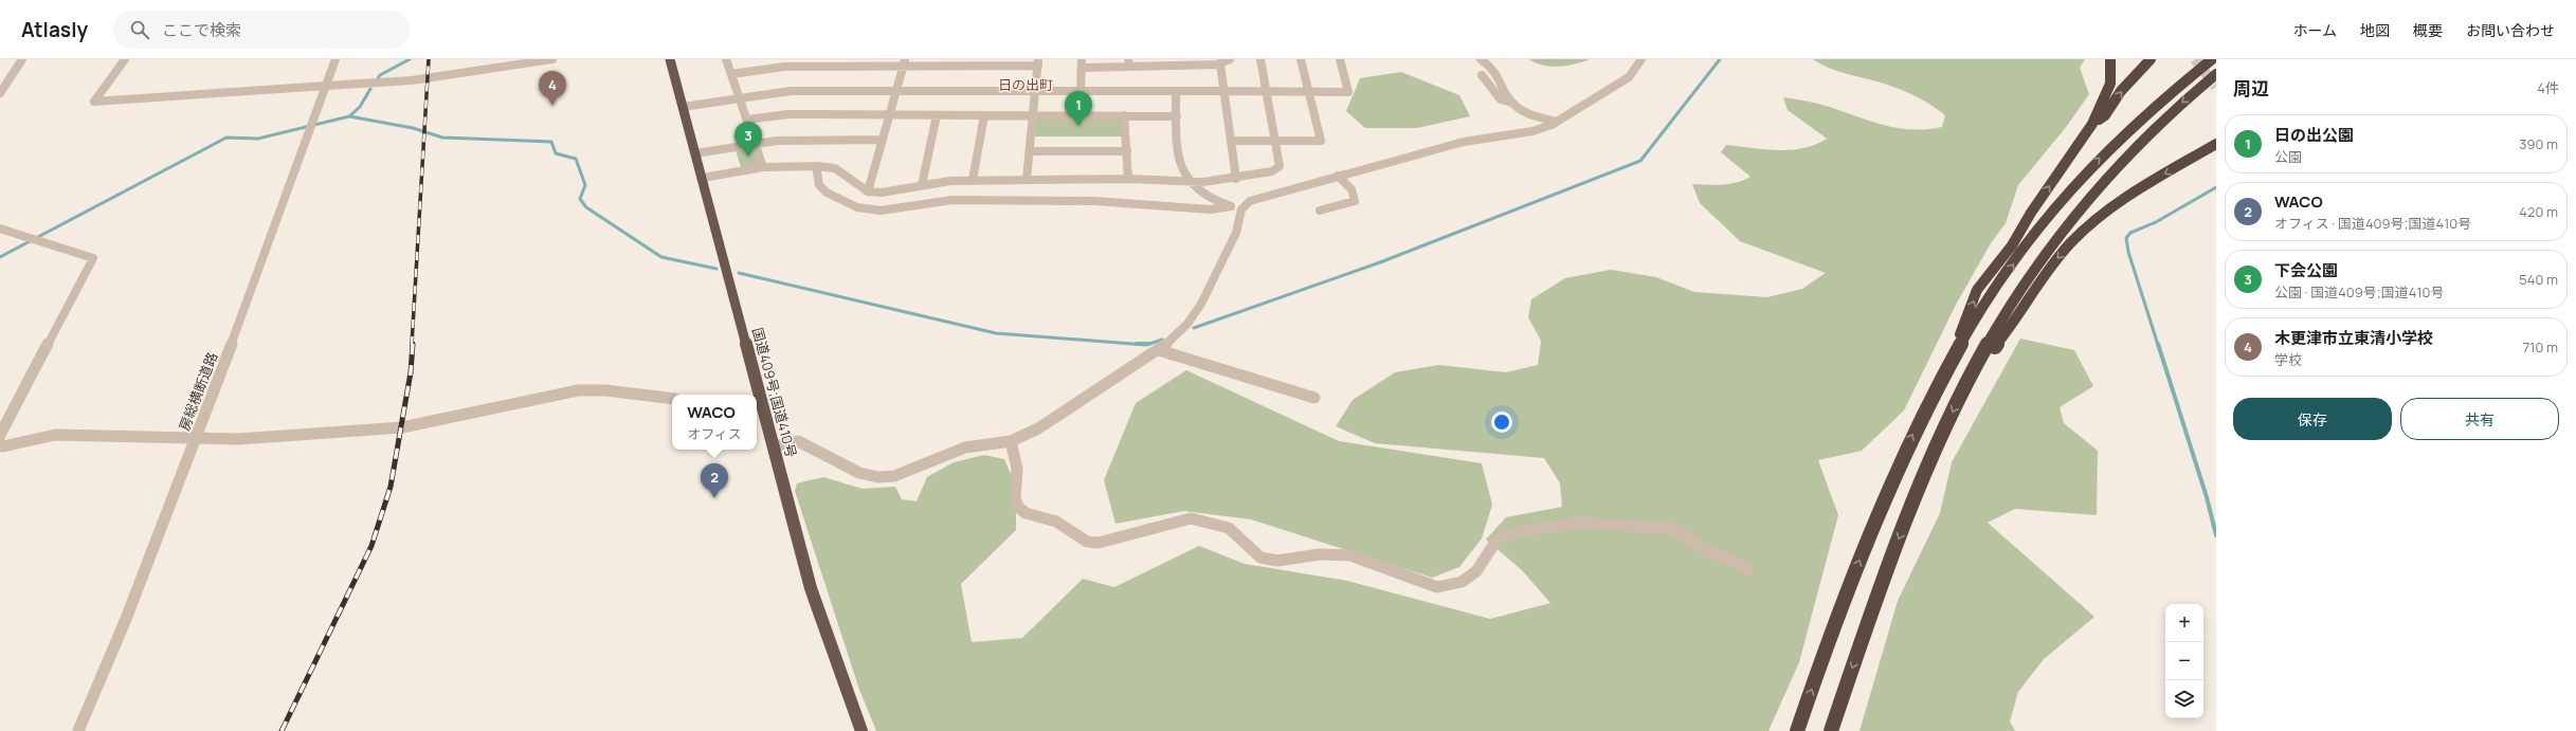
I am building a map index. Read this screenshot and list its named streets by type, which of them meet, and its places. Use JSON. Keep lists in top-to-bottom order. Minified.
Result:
{"streets":{"highway":["国道409号;国道410号"],"street":["房総横断道路"]},"districts":["日の出町"],"page":{"header":"Atlasly","search":"ここで検索","nav":["ホーム","地図","概要","お問い合わせ"],"heading":["周辺","4件"],"pins":["4","1","3","2"],"list":[{"mark":"1","name":"日の出公園","note":"公園","value":"390 m"},{"mark":"2","name":"WACO","note":"オフィス · 国道409号;国道410号","value":"420 m"},{"mark":"3","name":"下会公園","note":"公園 · 国道409号;国道410号","value":"540 m"},{"mark":"4","name":"木更津市立東清小学校","note":"学校","value":"710 m"}],"buttons":["保存","共有"],"popup":["WACO","オフィス"],"map_buttons":["+","−"]}}
